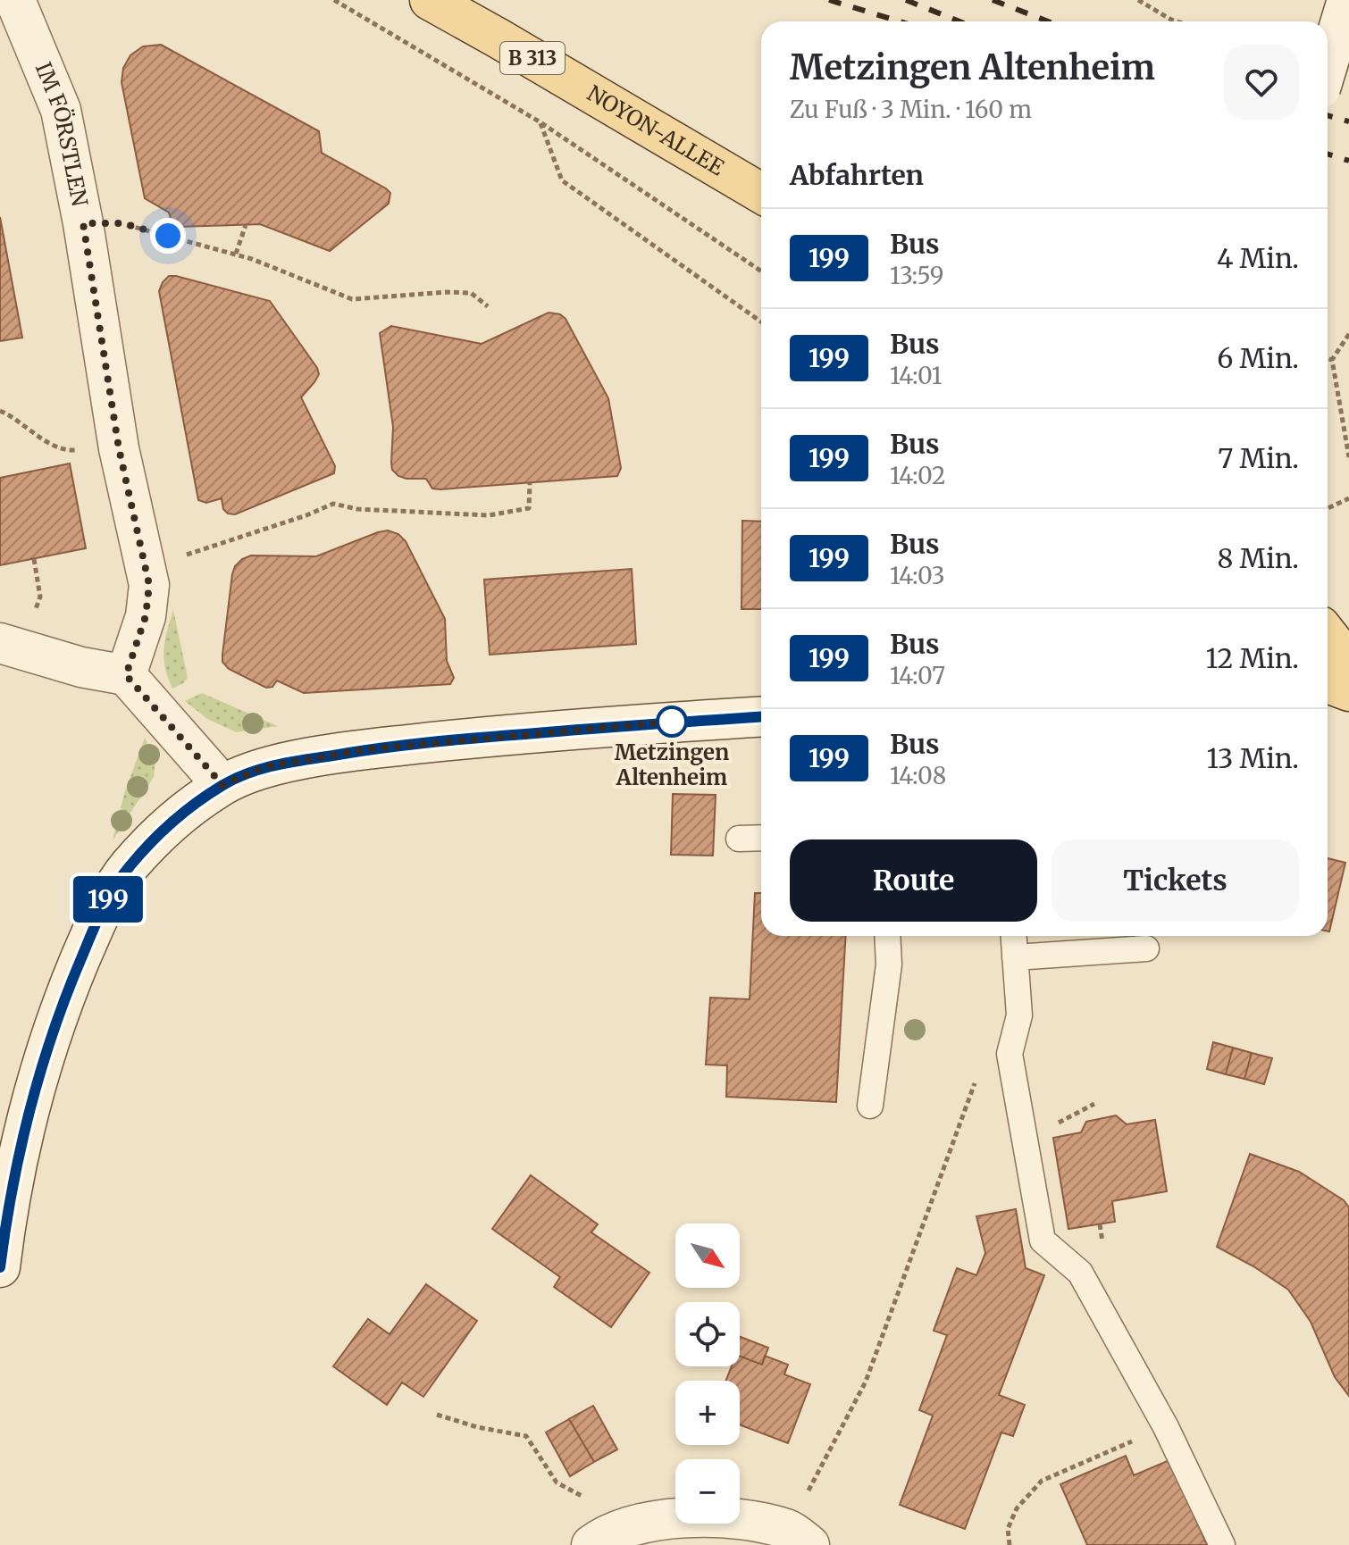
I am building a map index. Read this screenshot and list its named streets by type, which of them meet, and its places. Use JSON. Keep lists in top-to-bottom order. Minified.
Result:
{"streets":{"main road":["B 313","NOYON-ALLEE"],"street":["IM FÖRSTLEN"]},"places":["Metzingen Altenheim"],"lines":["bus line 199"],"north":"bottom right","page":{"on_map":"199","heading":[["Metzingen Altenheim","Zu Fuß · 3 Min. · 160 m"],"Abfahrten"],"list":[{"mark":"199","name":"Bus","note":"13:59","value":"4 Min."},{"mark":"199","name":"Bus","note":"14:01","value":"6 Min."},{"mark":"199","name":"Bus","note":"14:02","value":"7 Min."},{"mark":"199","name":"Bus","note":"14:03","value":"8 Min."},{"mark":"199","name":"Bus","note":"14:07","value":"12 Min."},{"mark":"199","name":"Bus","note":"14:08","value":"13 Min."}],"buttons":["Route","Tickets"],"map_buttons":["+","−"]}}
